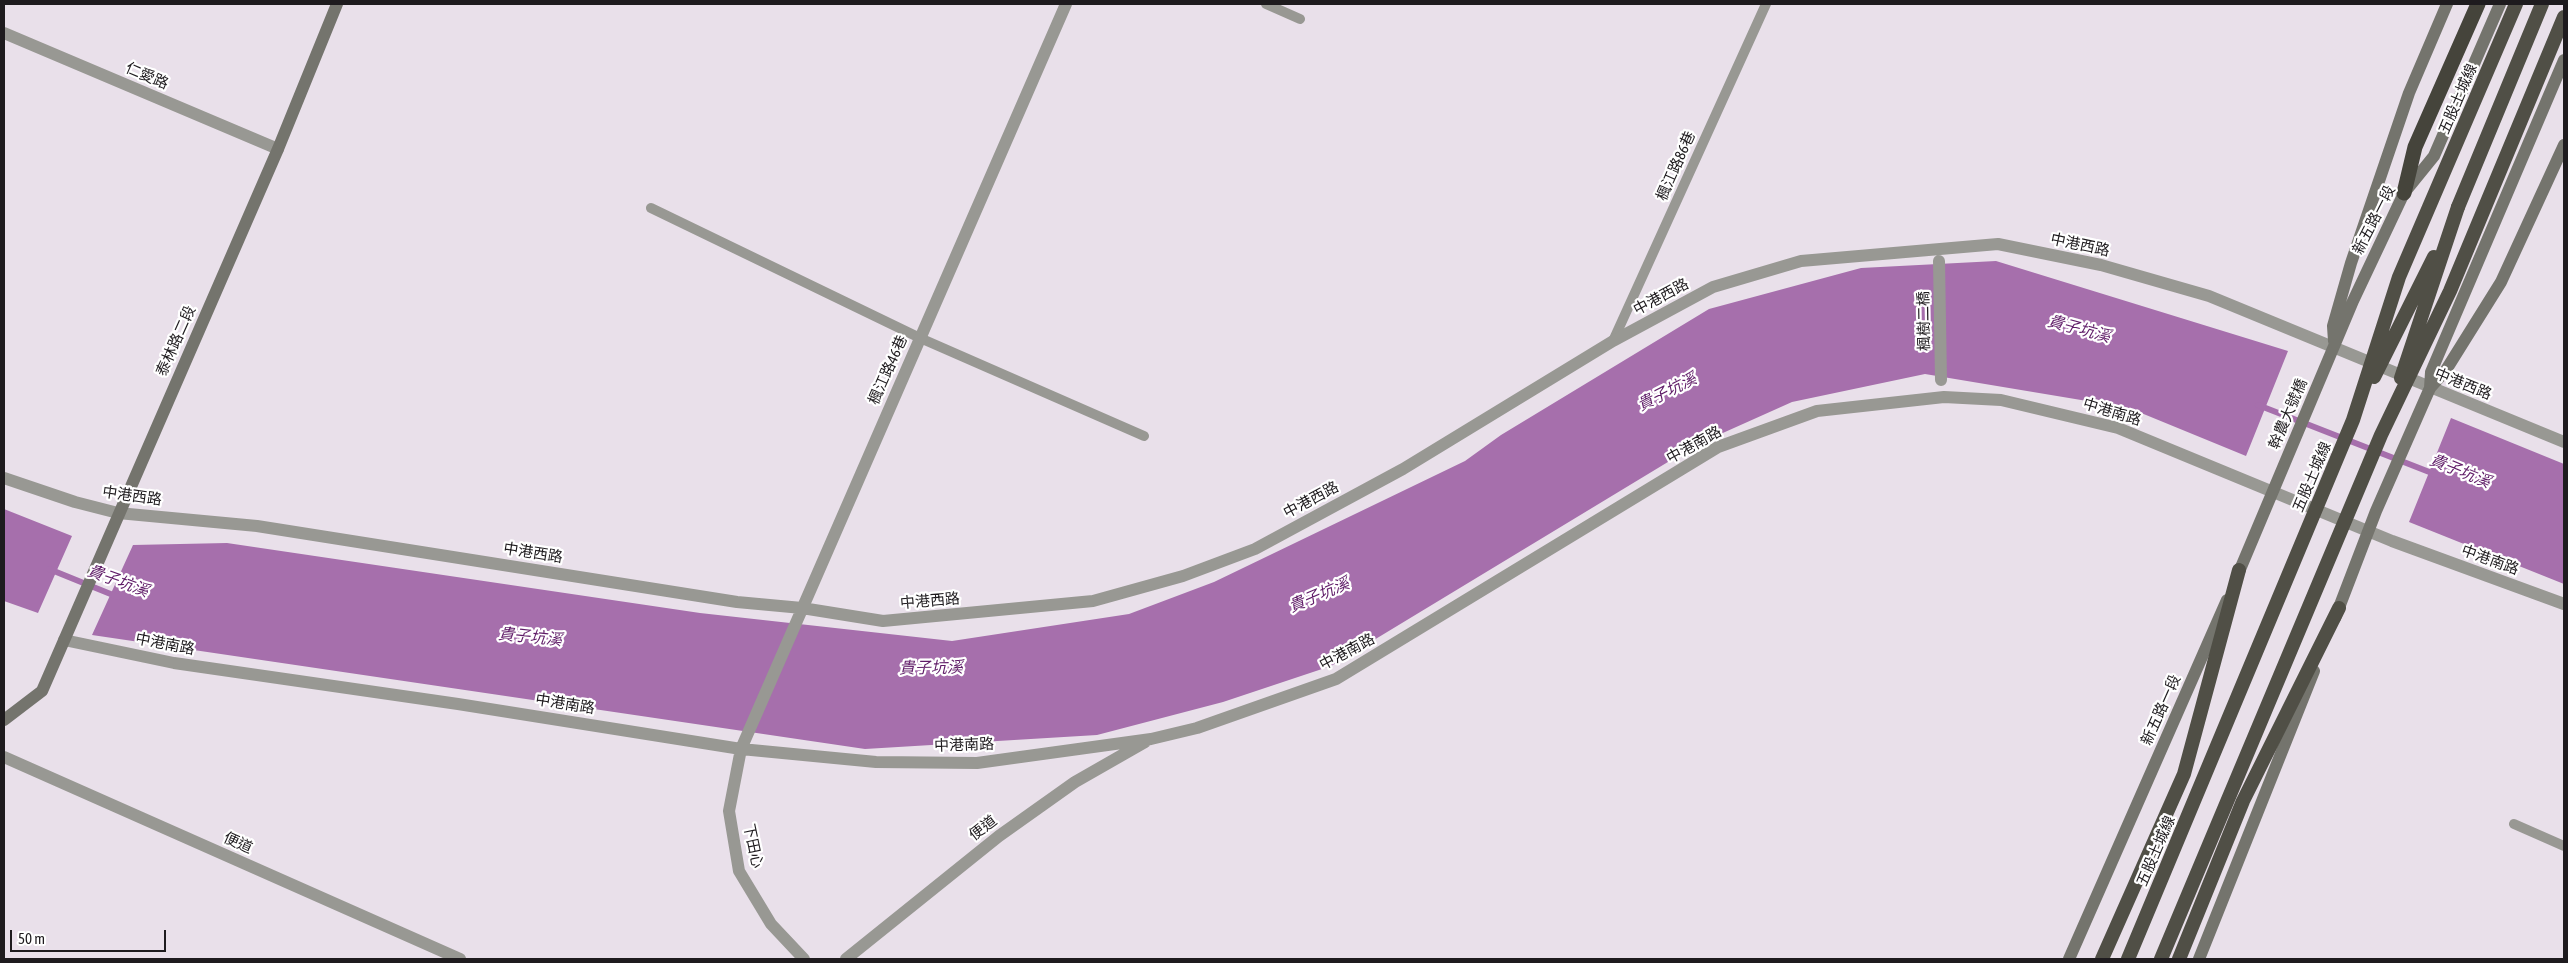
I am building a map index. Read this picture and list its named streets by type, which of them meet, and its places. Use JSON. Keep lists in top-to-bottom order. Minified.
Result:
{"streets":{"highway":["五股土城線"],"main road":["新五路一段","泰林路二段","幹農大號橋"],"street":["仁愛路","中港西路","楓樹二橋","楓江路46巷","中港南路","便道","下田心"],"lane":["楓江路86巷"]},"crossings":[["仁愛路","泰林路二段"],["楓江路86巷","中港西路"],["新五路一段","中港西路"],["新五路一段","中港南路"],["新五路一段","幹農大號橋"],["中港西路","泰林路二段"],["中港西路","楓江路46巷"],["泰林路二段","中港南路"],["楓江路46巷","中港南路"],["楓江路46巷","下田心"],["中港南路","便道"],["中港南路","下田心"]],"water":["貴子坑溪"],"scale_bar":"50 m"}
